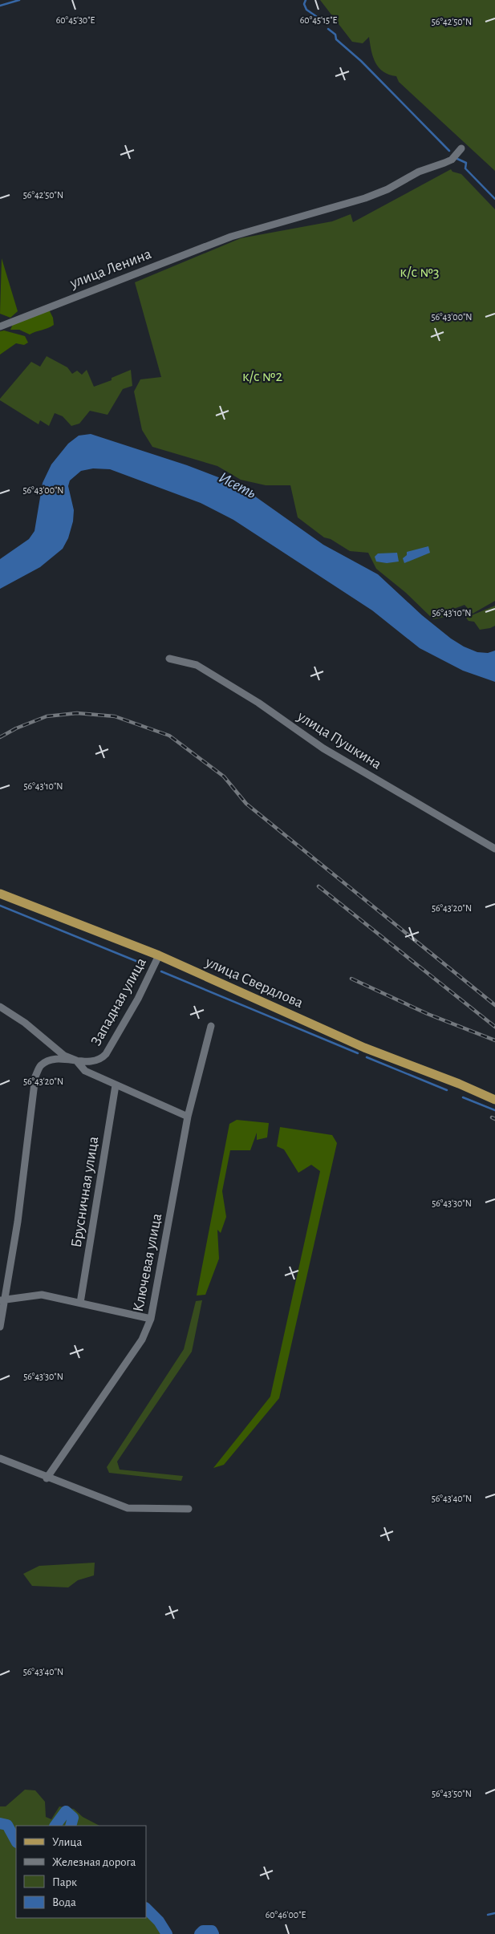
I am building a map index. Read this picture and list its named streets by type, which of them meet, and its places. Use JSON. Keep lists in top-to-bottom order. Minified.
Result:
{"streets":{"main road":["улица Свердлова"],"street":["улица Ленина","улица Пушкина","Западная улица","Брусничная улица","Ключевая улица"]},"crossings":[["улица Свердлова","Западная улица"]],"water":["Исеть"],"parks":["к/с №3","к/с №2"],"legend":["Улица","Железная дорога","Парк","Вода"],"coordinates":["60°45'30\"E","60°45'15\"E","56°42'50\"N","56°43'00\"N","56°43'10\"N","56°43'20\"N","56°43'30\"N","56°43'40\"N","56°43'50\"N","60°46'00\"E"]}
